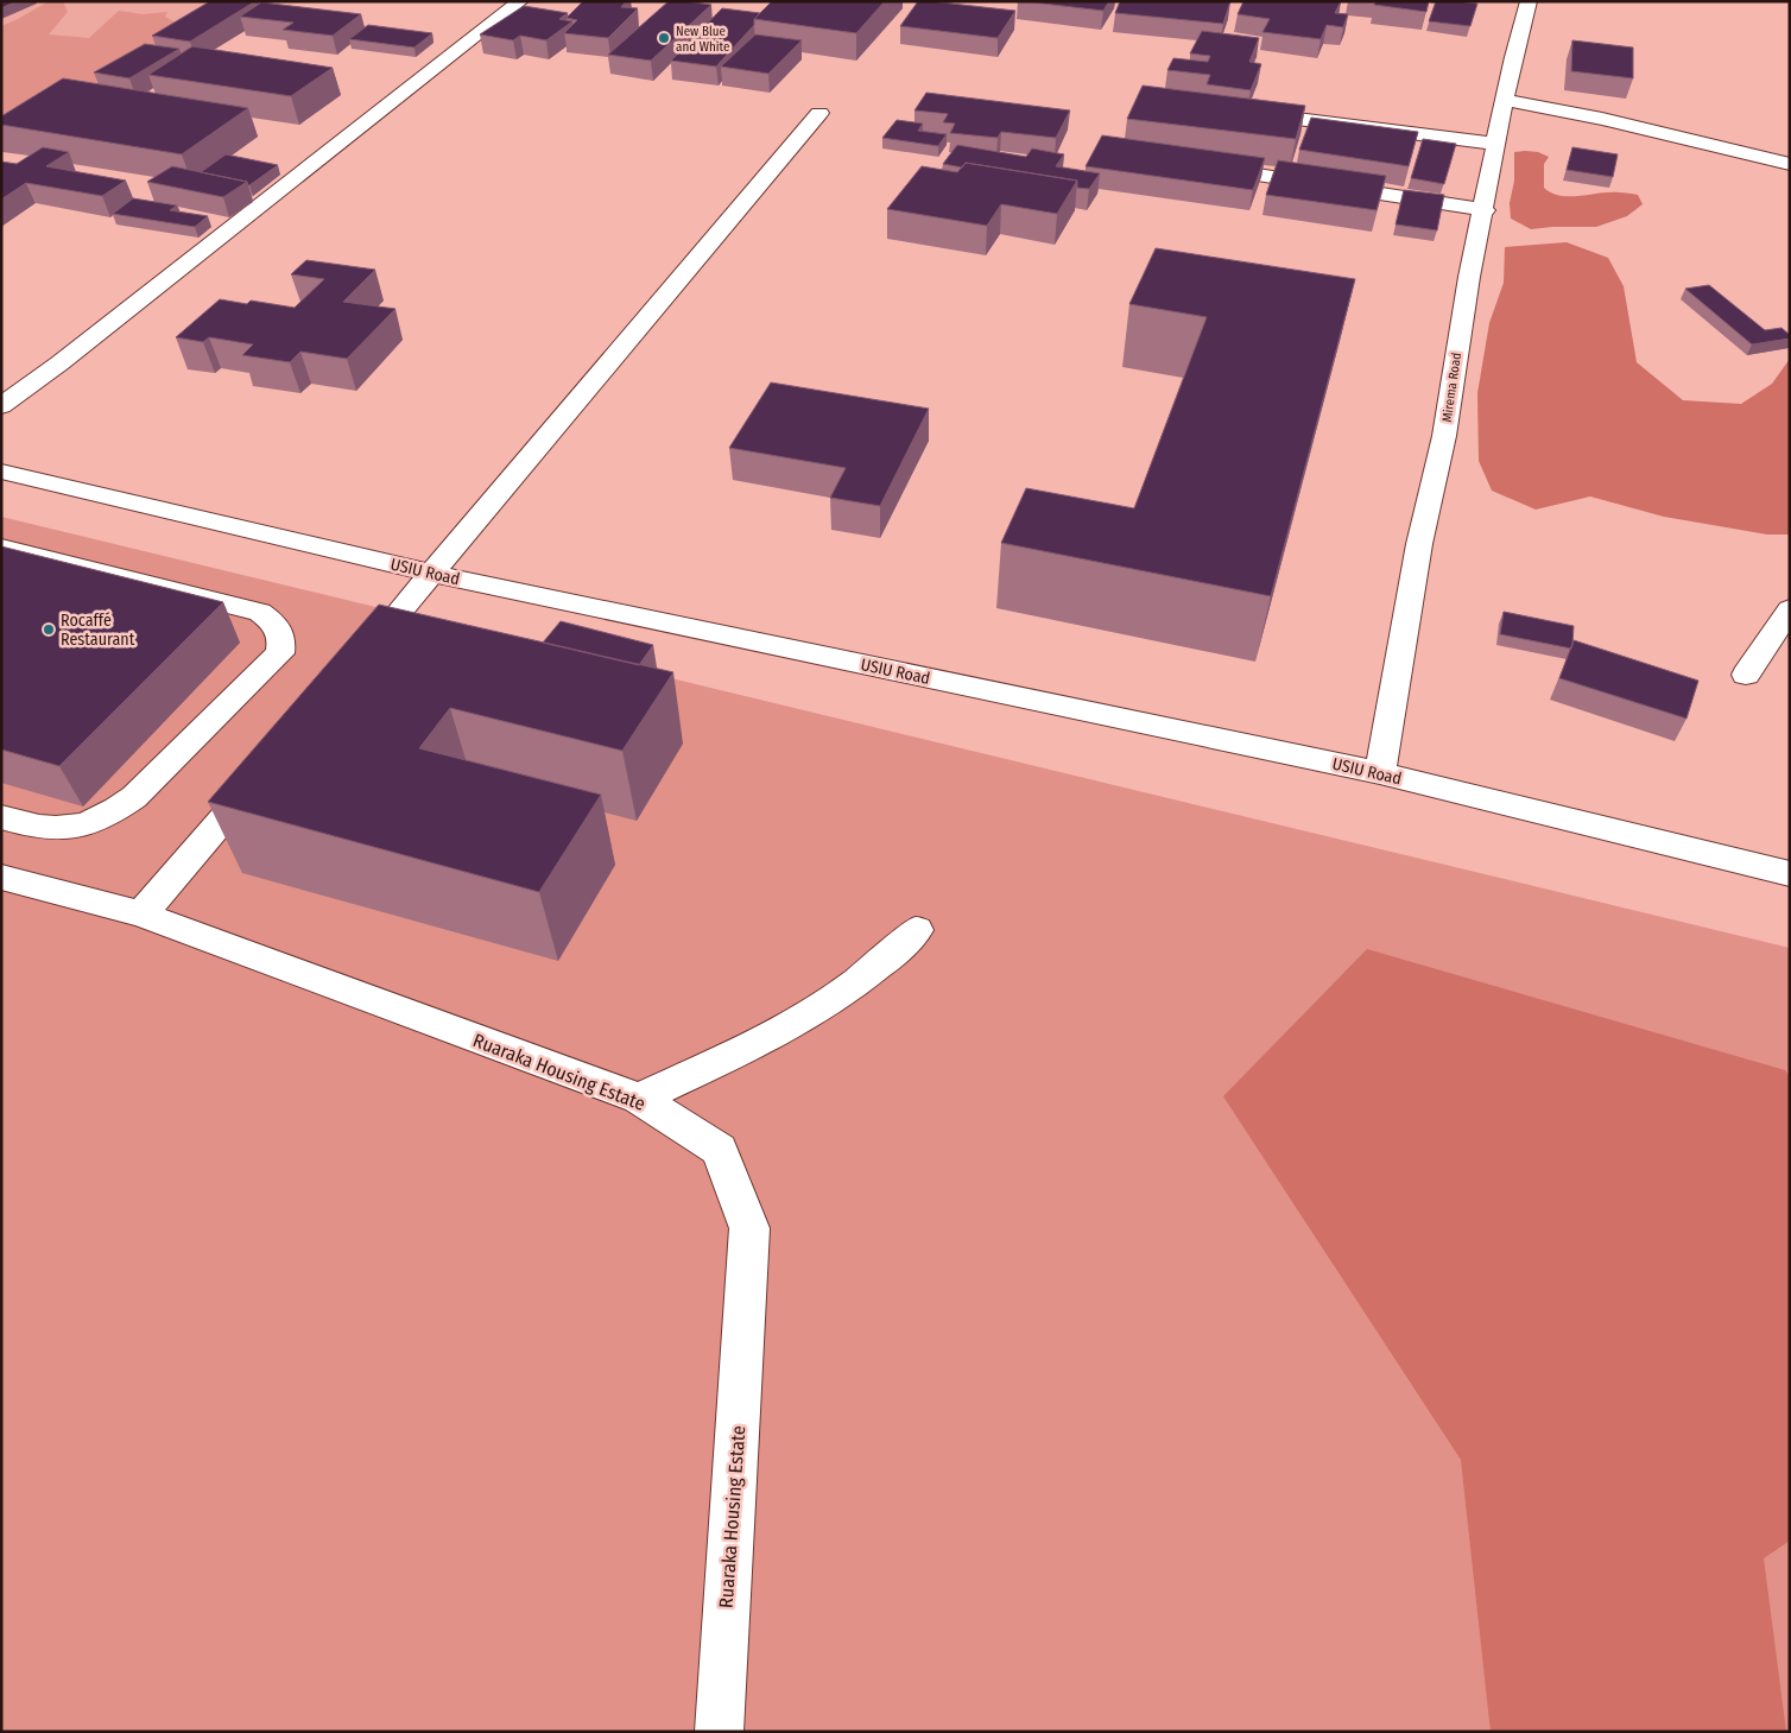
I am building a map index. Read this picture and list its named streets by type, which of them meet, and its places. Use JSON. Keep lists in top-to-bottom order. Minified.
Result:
{"streets":{"street":["Mirema Road","USIU Road","Ruaraka Housing Estate"]},"crossings":[["Mirema Road","USIU Road"]],"places":["New Blue and White","Rocaffé Restaurant"]}
